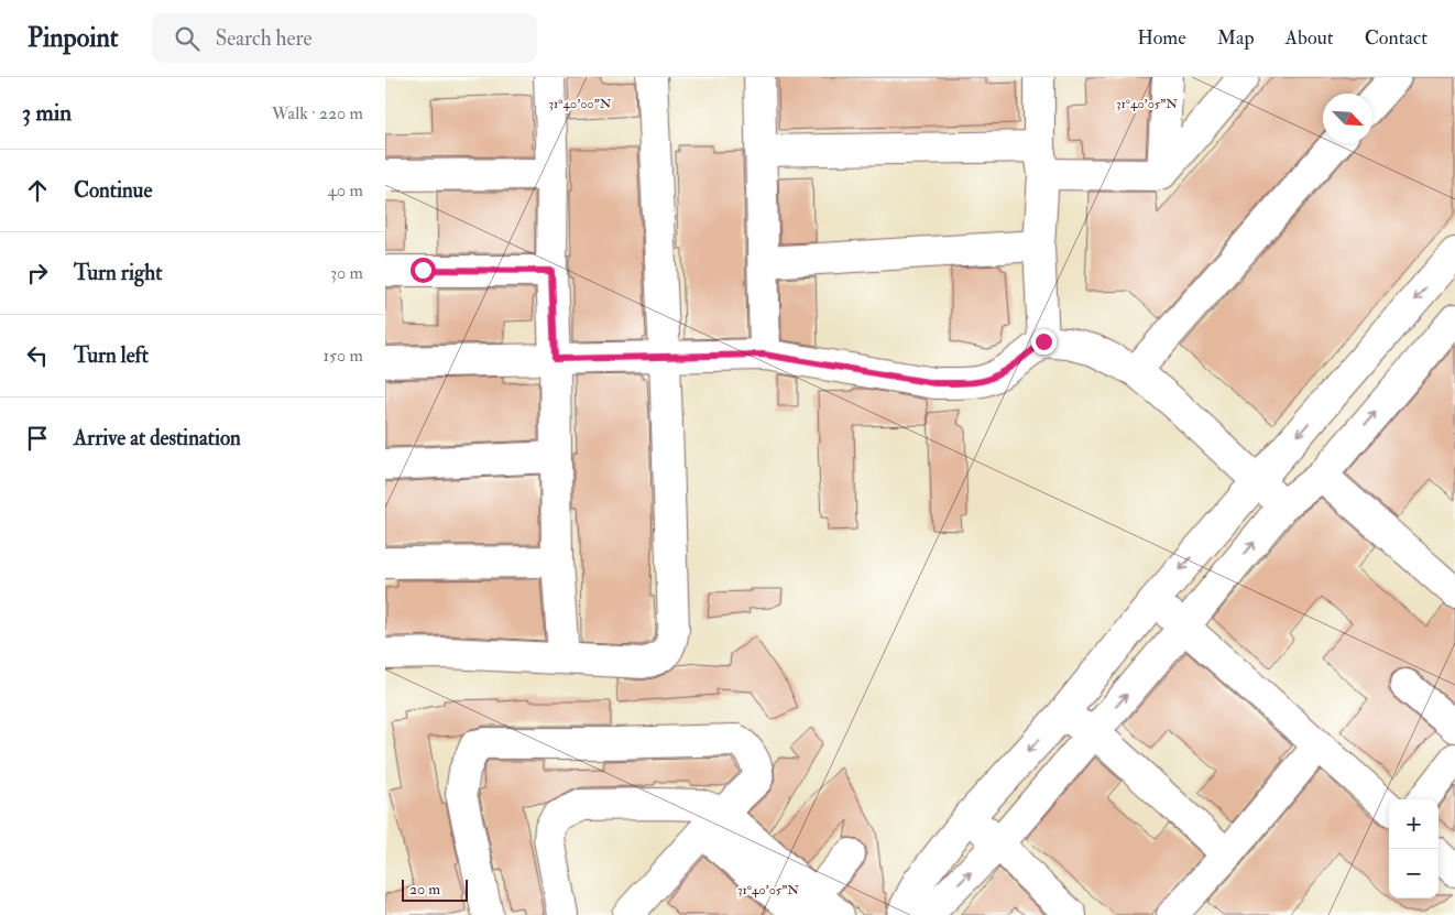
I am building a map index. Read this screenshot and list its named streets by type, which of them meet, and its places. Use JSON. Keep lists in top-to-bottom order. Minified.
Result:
{"scale_bar":"20 m","north":"bottom right","page":{"header":"Pinpoint","search":"Search here","nav":["Home","Map","About","Contact"],"heading":["3 min","Walk · 220 m"],"list":[["Continue","40 m"],["Turn right","30 m"],["Turn left","150 m"],"Arrive at destination"],"map_buttons":["+","−"],"scale":"20 m"},"coordinates":["31°40'00\"N","31°40'05\"N"]}
